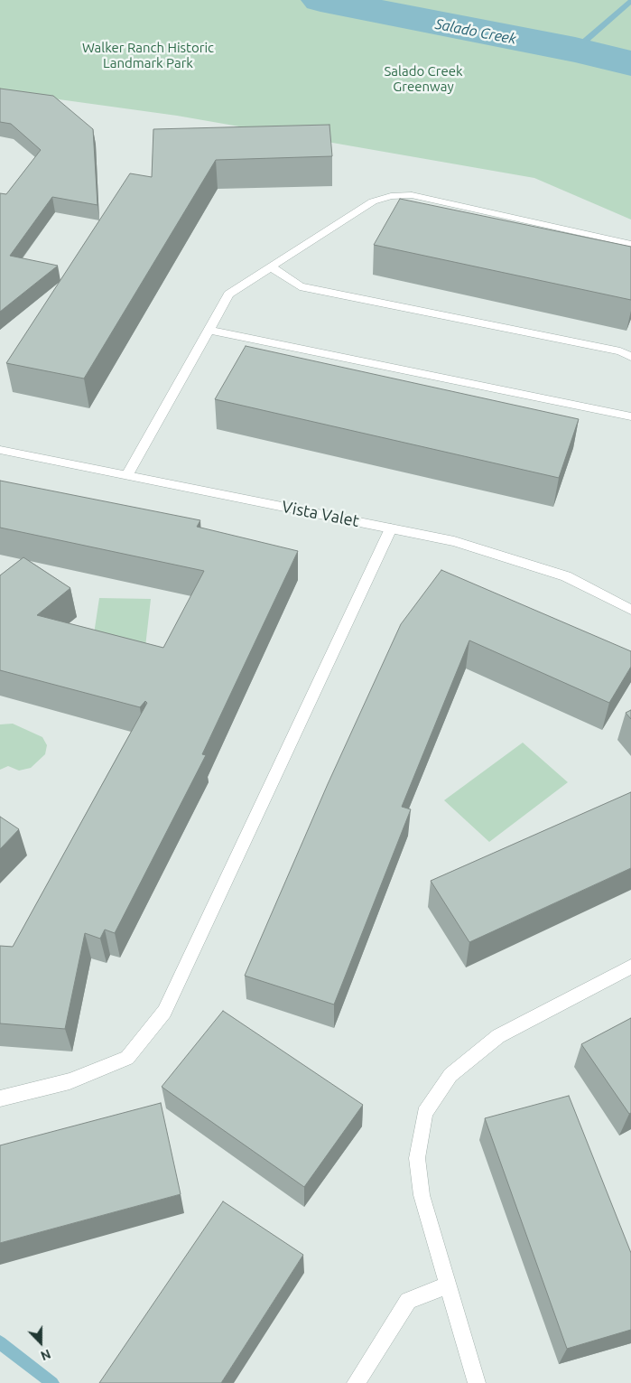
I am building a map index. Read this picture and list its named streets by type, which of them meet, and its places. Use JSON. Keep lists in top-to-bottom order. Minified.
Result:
{"streets":{"street":["Vista Valet"]},"water":["Salado Creek"],"parks":["Walker Ranch Historic Landmark Park","Salado Creek Greenway"],"north":"bottom"}
